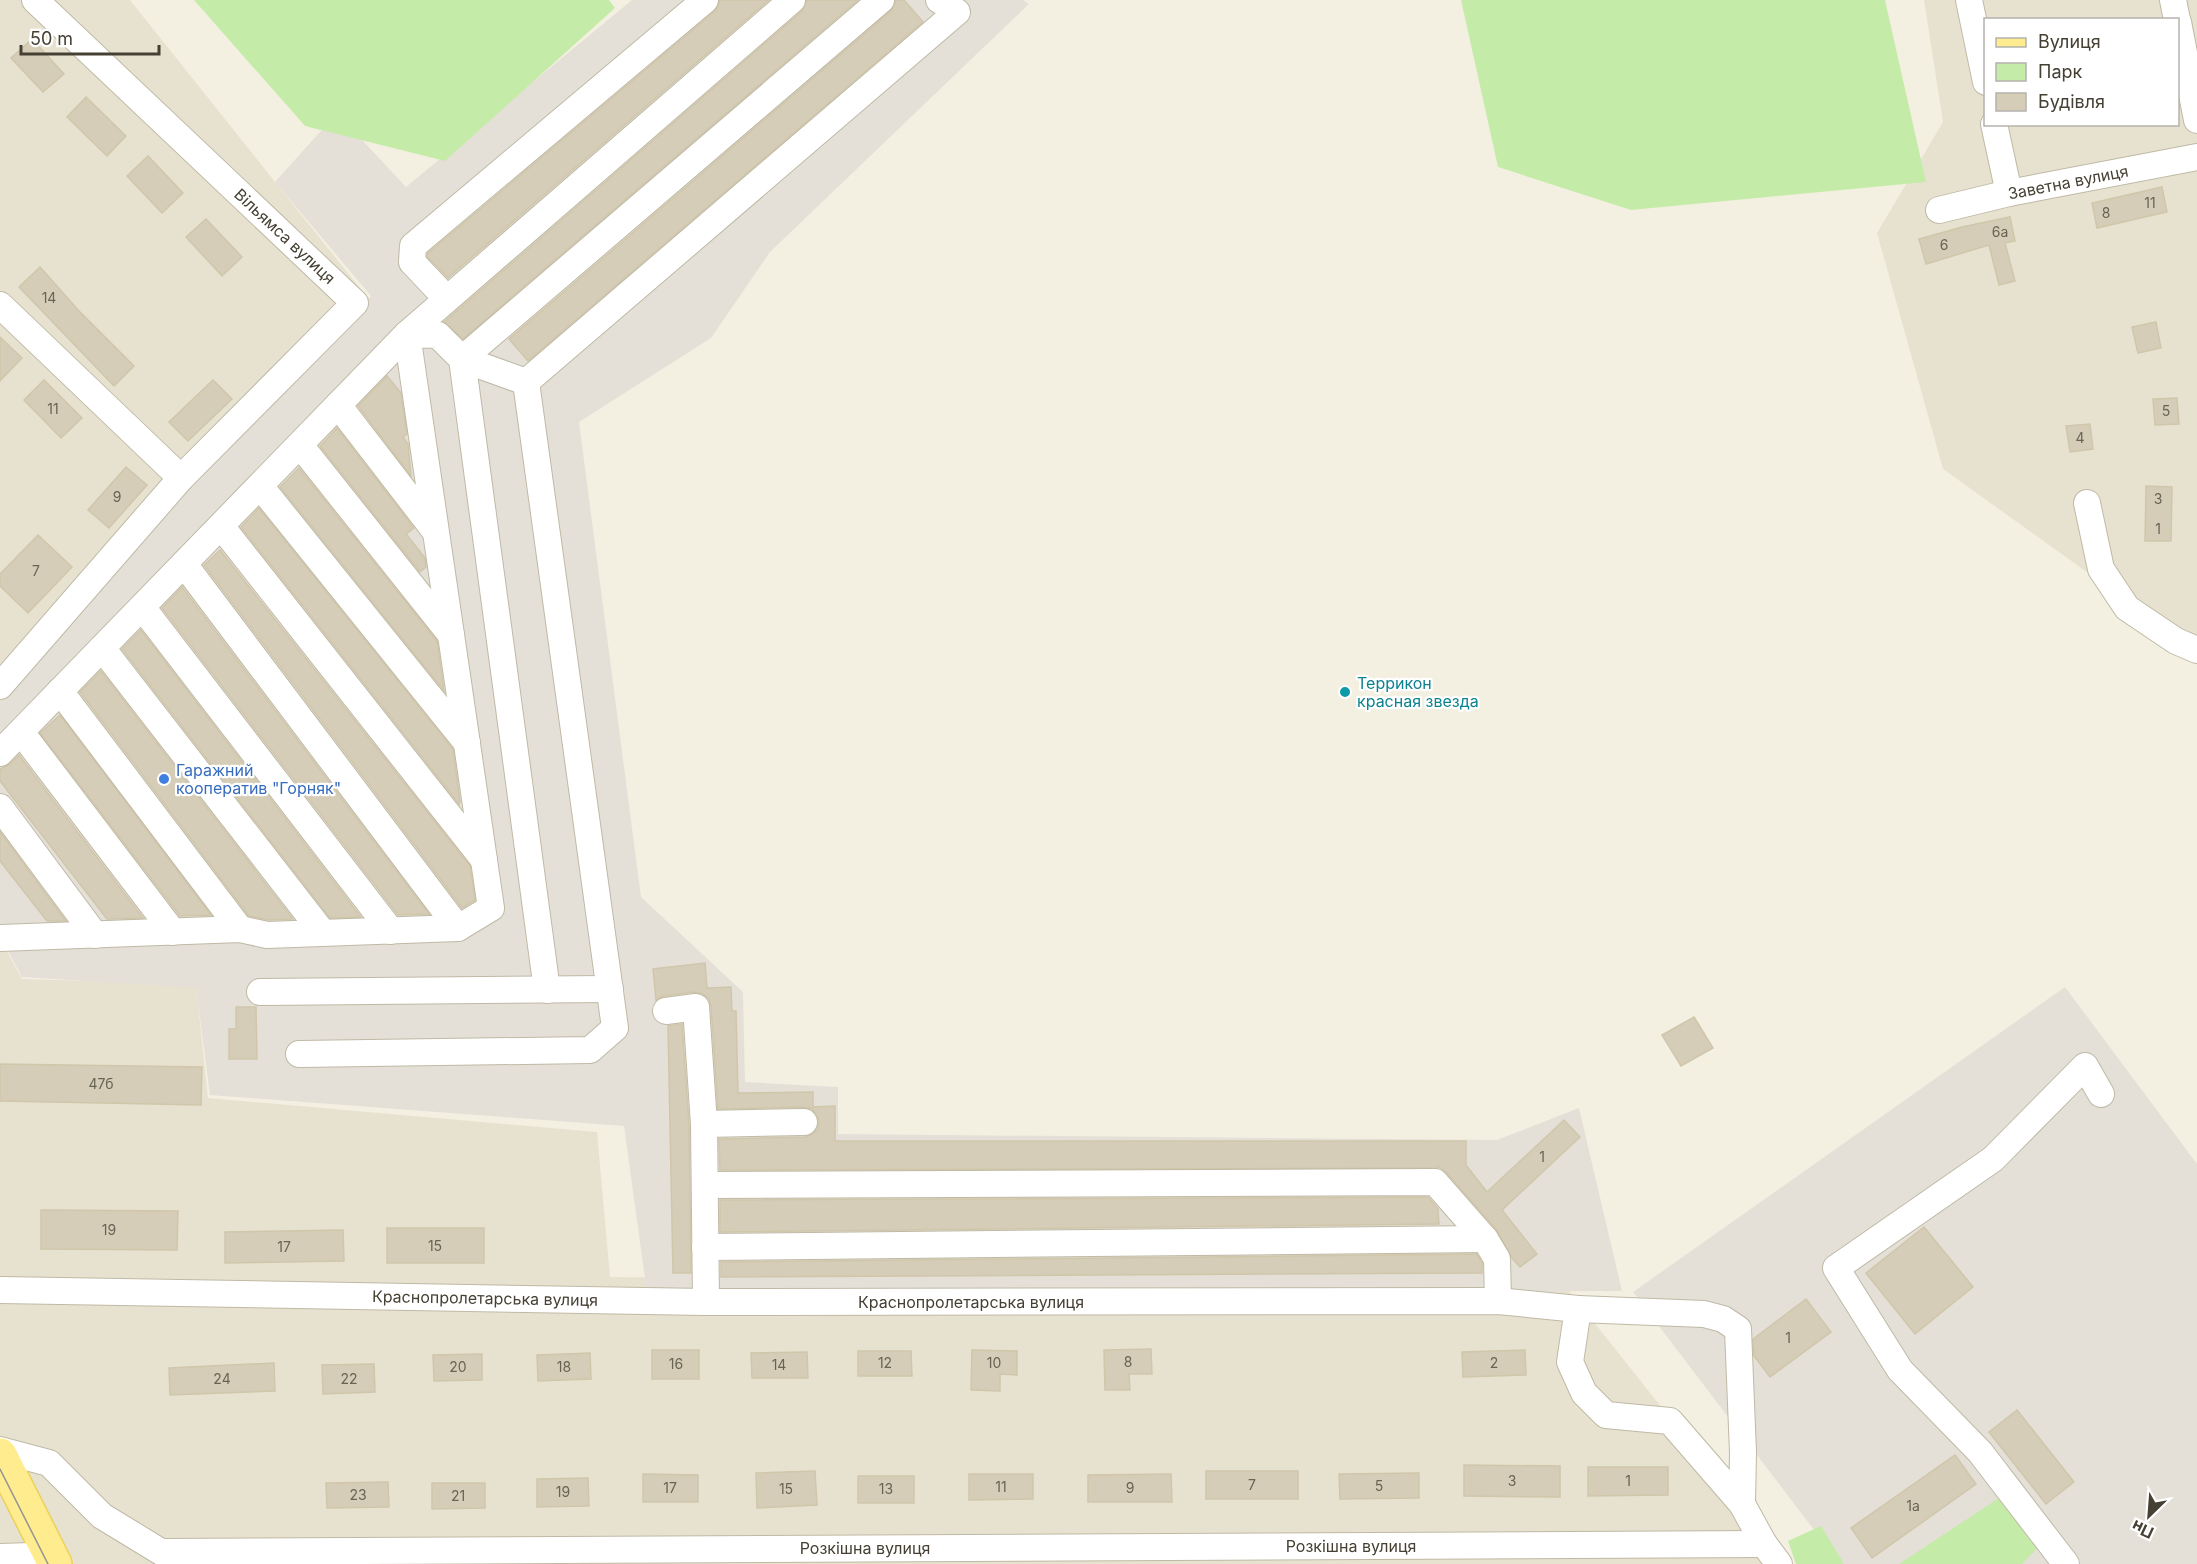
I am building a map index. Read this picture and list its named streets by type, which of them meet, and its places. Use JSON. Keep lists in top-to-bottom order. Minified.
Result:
{"streets":{"street":["Заветна вулиця","Вільямса вулиця","Краснопролетарська вулиця","Розкішна вулиця"]},"places":["Террикон красная звезда","Гаражний кооператив \"Горняк\""],"house_numbers":["11","8","6а","6","14","11","5","4","9","3","1","7","47б","1","19","15","17","1","8","12","10","2","16","14","20","18","24","22","3","1","7","5","11","17","9","15","13","19","23","21","1а"],"legend":["Вулиця","Парк","Будівля"],"scale_bar":"50 m","north":"bottom left"}
